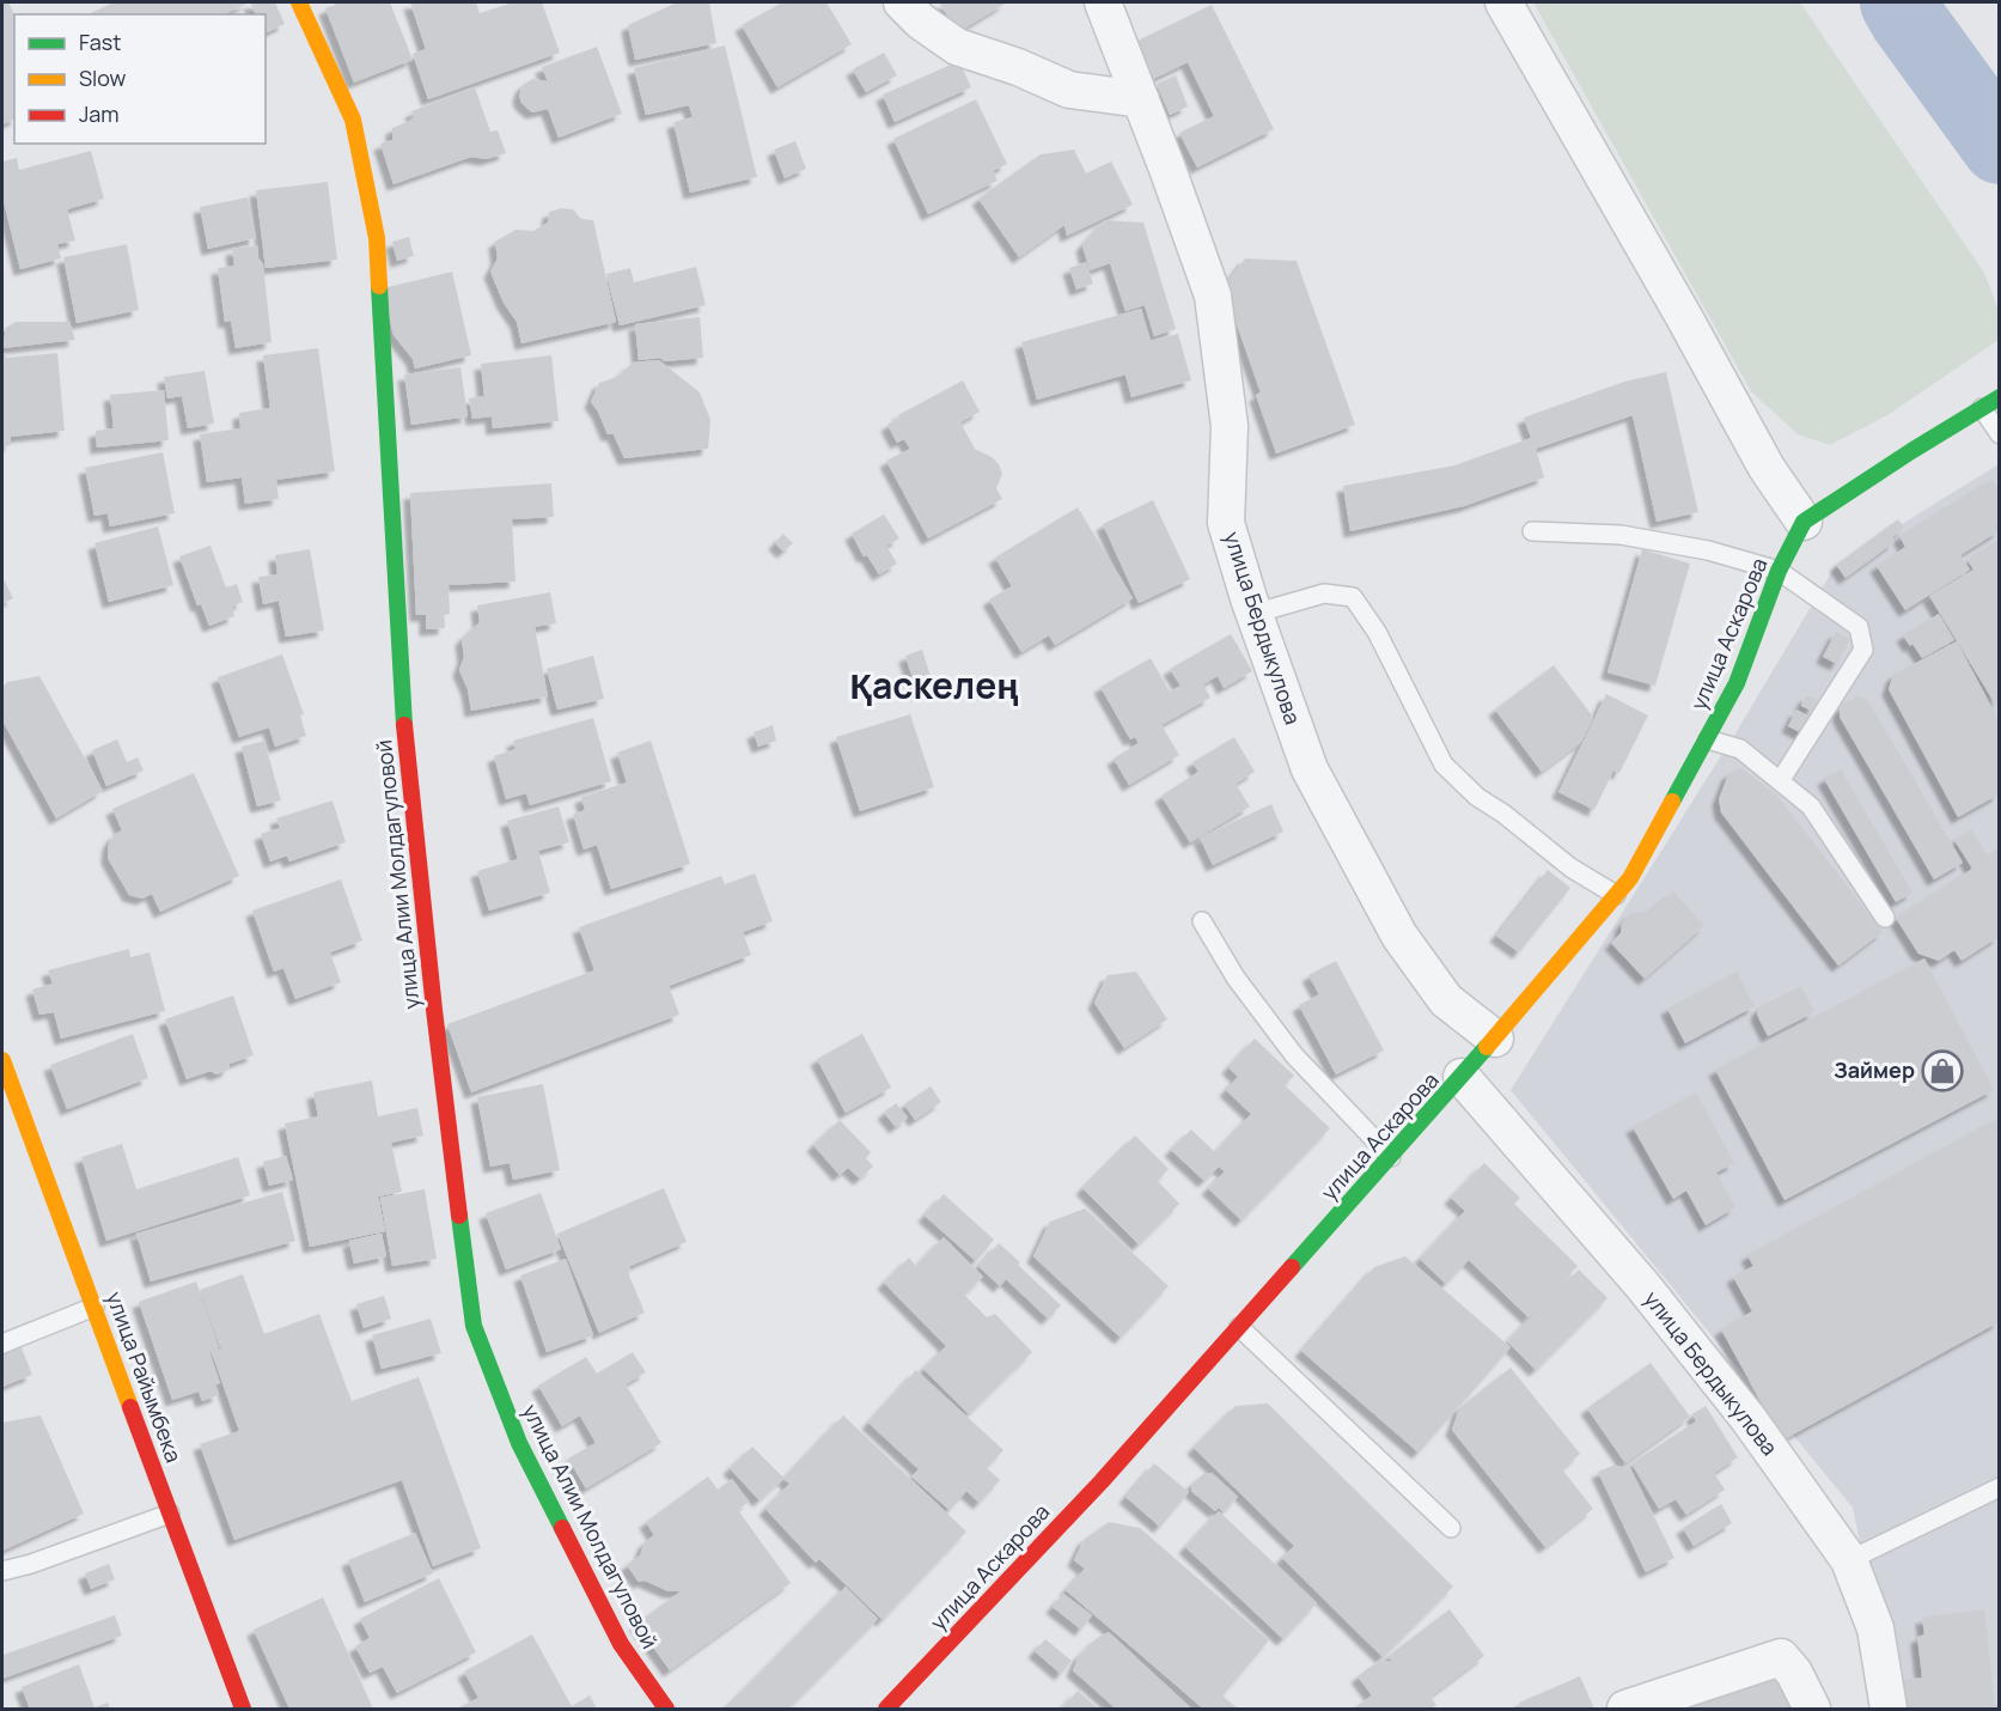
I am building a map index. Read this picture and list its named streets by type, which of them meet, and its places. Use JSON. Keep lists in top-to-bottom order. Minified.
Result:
{"streets":{"street":["улица Бердыкулова","улица Аскарова","улица Алии Молдагуловой","улица Райымбека"]},"crossings":[["улица Бердыкулова","улица Аскарова"]],"districts":["Қаскелең"],"places":{"shop":["Займер"]},"legend":["Fast","Slow","Jam"]}
